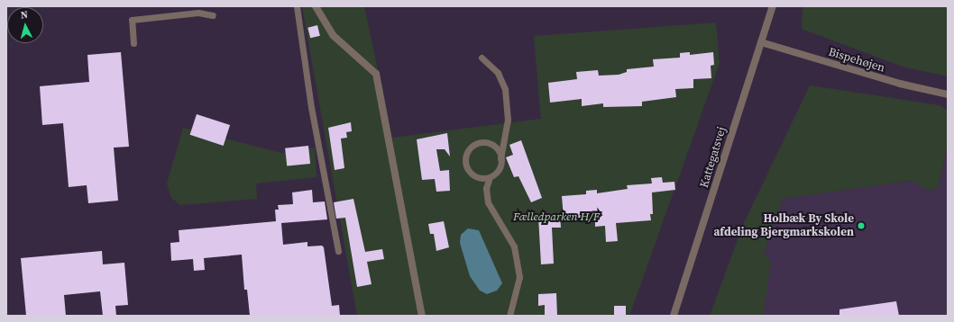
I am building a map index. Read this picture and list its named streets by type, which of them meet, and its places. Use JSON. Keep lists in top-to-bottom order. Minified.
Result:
{"streets":{"street":["Bispehøjen","Kattegatsvej"]},"crossings":[["Bispehøjen","Kattegatsvej"]],"parks":["Fælledparken H/F"],"places":["Holbæk By Skole afdeling Bjergmarkskolen"],"north":"top"}
